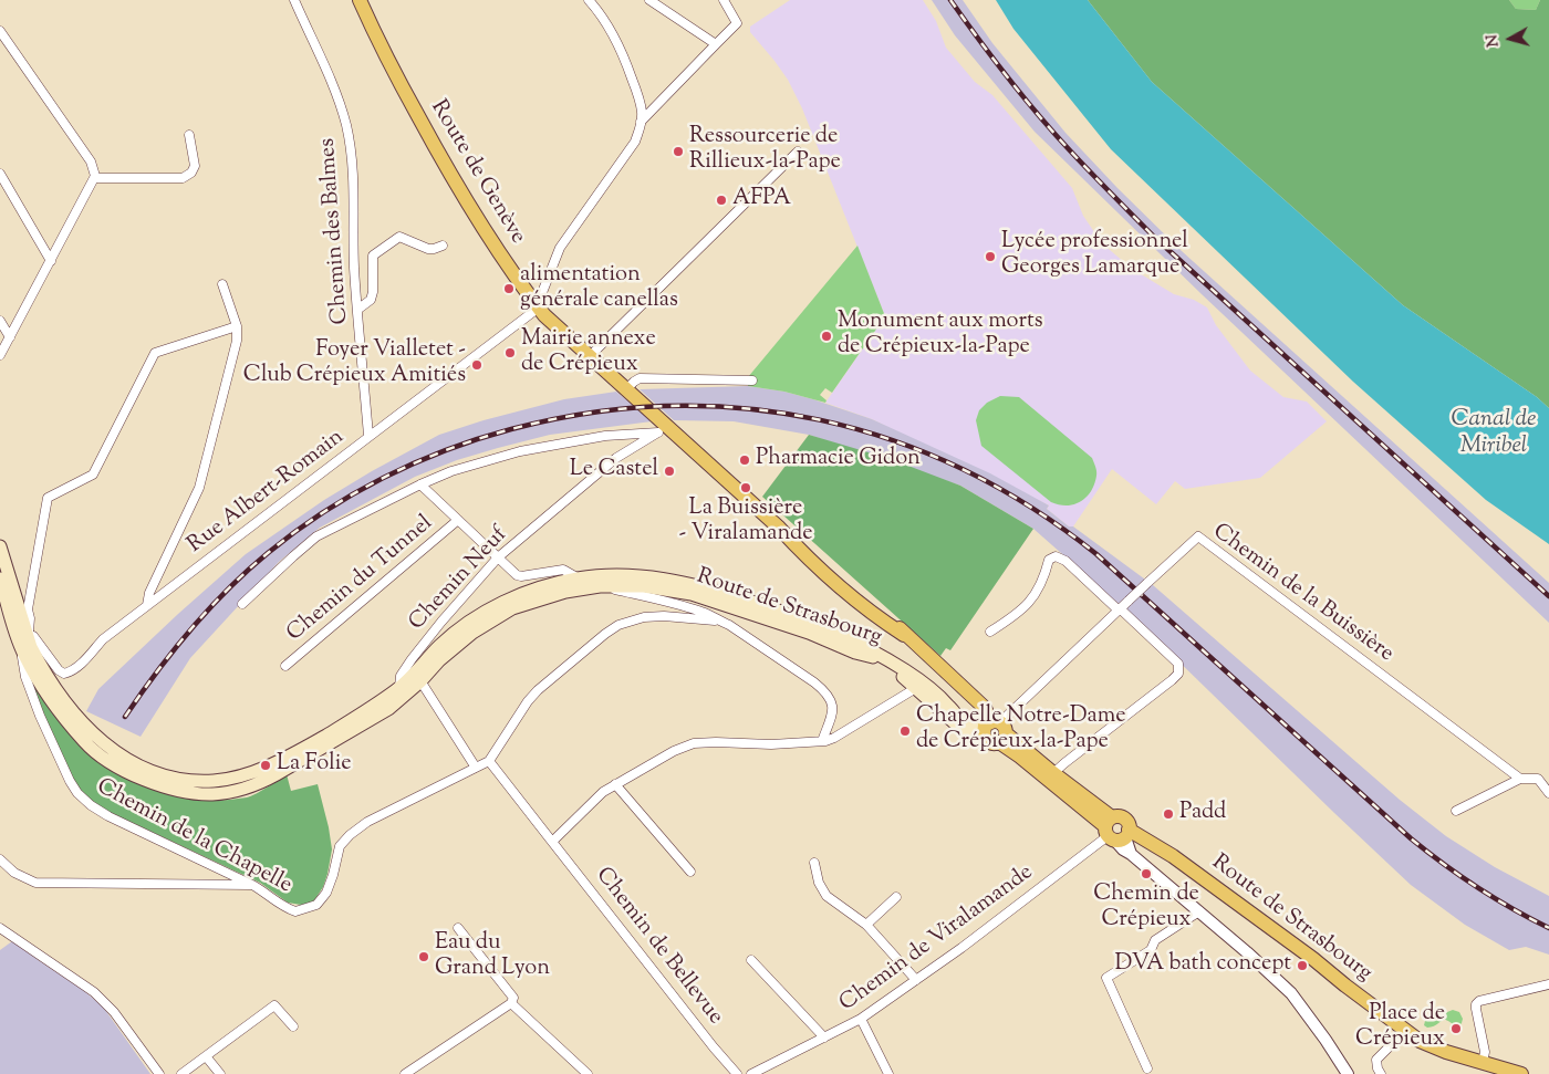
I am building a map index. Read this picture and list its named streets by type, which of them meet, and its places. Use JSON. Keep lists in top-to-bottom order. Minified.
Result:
{"streets":{"main road":["Route de Genève","Route de Strasbourg"],"street":["Chemin des Balmes","Rue Albert-Romain","Chemin du Tunnel","Chemin Neuf","Chemin de la Buissière","Chemin de la Chapelle","Chemin de Viralamande","Chemin de Bellevue"]},"crossings":[["Route de Genève","Rue Albert-Romain"],["Route de Genève","Chemin Neuf"],["Route de Genève","Chemin de la Buissière"],["Route de Genève","Route de Strasbourg"],["Route de Genève","Chemin de Viralamande"],["Chemin des Balmes","Rue Albert-Romain"],["Rue Albert-Romain","Route de Strasbourg"],["Chemin Neuf","Route de Strasbourg"],["Chemin de la Buissière","Route de Strasbourg"],["Route de Strasbourg","Chemin de la Chapelle"],["Route de Strasbourg","Chemin de Viralamande"]],"water":["Canal de Miribel"],"places":["Ressourcerie de Rillieux-la-Pape","AFPA","Lycée professionnel Georges Lamarque","alimentation générale canellas","Monument aux morts de Crépieux-la-Pape","Mairie annexe de Crépieux","Foyer Vialletet - Club Crépieux Amitiés","Pharmacie Gidon","Le Castel","La Buissière - Viralamande","Chapelle Notre-Dame de Crépieux-la-Pape","La Folie","Padd","Chemin de Crépieux","Eau du Grand Lyon","DVA bath concept","Place de Crépieux"],"north":"left"}
